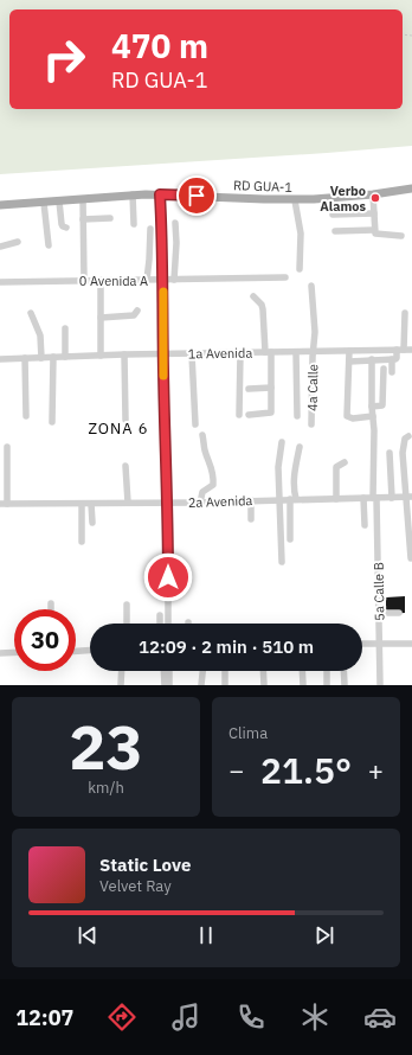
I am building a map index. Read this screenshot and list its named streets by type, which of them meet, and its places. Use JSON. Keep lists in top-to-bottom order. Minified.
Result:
{"streets":{"main road":["RD GUA-1"],"street":["0 Avenida A","1a Avenida","4a Calle","2a Avenida","5a Calle B"]},"crossings":[["1a Avenida","4a Calle"],["2a Avenida","5a Calle B"]],"districts":["ZONA 6"],"places":["Verbo Alamos"],"page":{"turn":["470 m","RD GUA-1"],"limit":"30","trip":"12:09 · 2 min · 510 m","tile":[["23","km/h"],"Clima"],"heat":["−","21.5°","+"],"song":["Static Love","Velvet Ray"],"tabs":"12:07"}}
